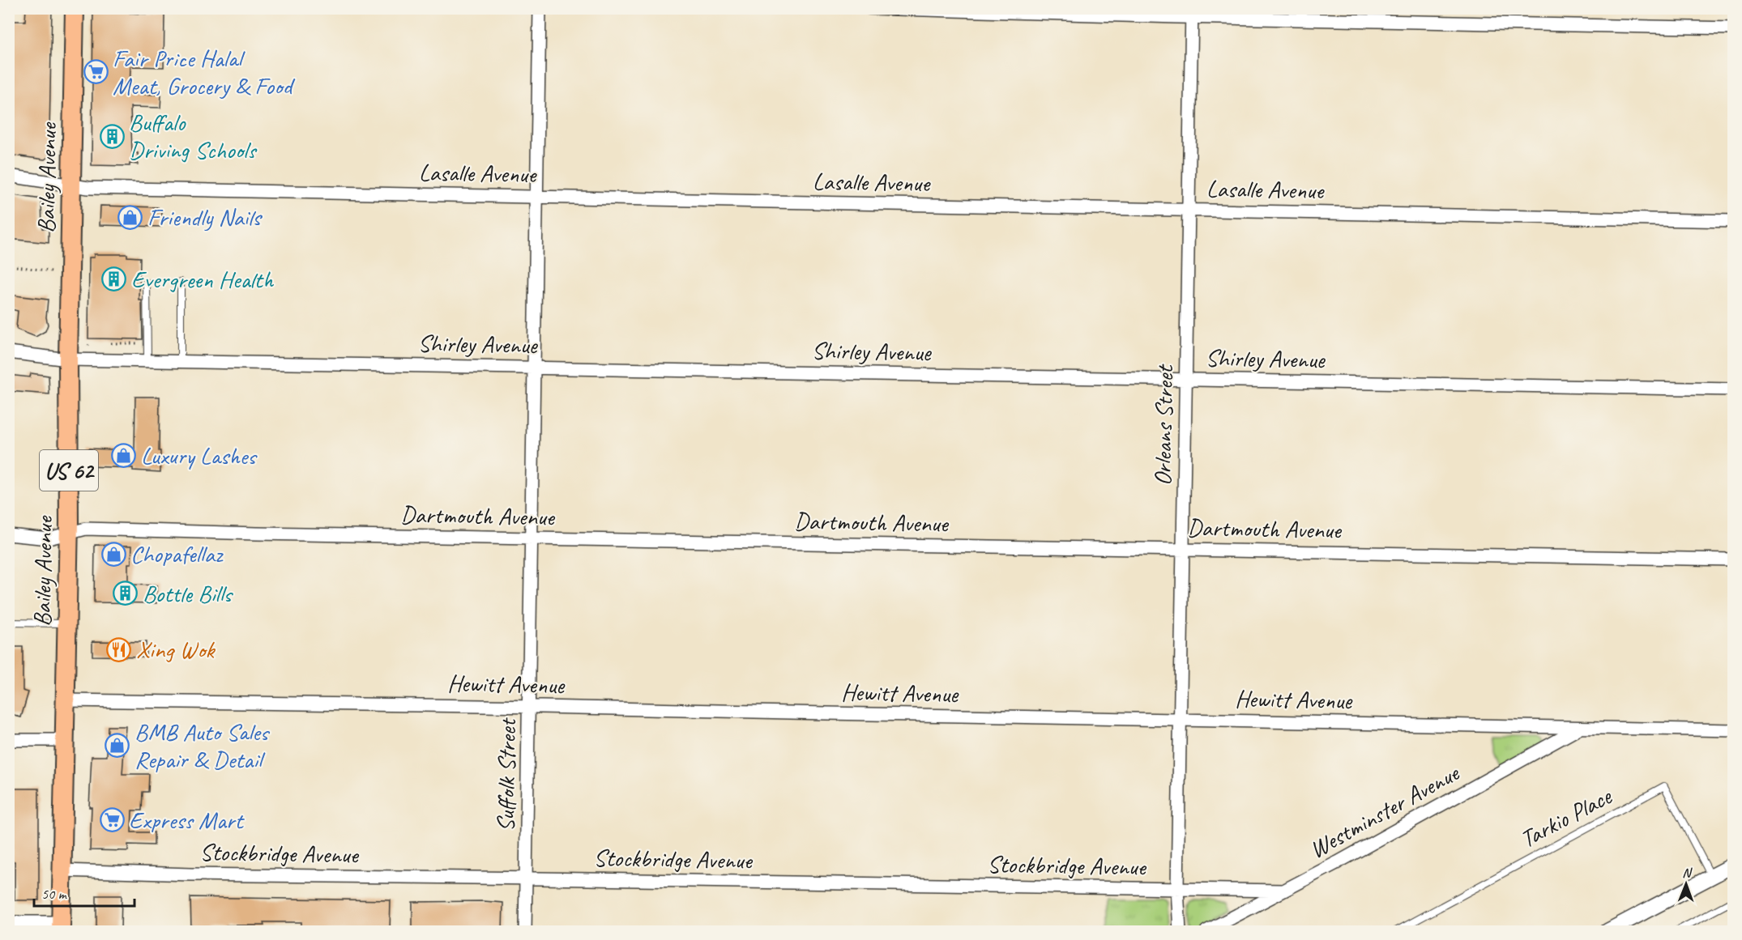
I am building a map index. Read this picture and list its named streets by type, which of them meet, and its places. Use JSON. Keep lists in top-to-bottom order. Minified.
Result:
{"streets":{"main road":["Bailey Avenue","US 62"],"street":["Lasalle Avenue","Shirley Avenue","Orleans Street","Dartmouth Avenue","Hewitt Avenue","Suffolk Street","Westminster Avenue","Stockbridge Avenue"],"lane":["Tarkio Place"]},"crossings":[["Lasalle Avenue","Bailey Avenue"],["Lasalle Avenue","Orleans Street"],["Lasalle Avenue","Suffolk Street"],["Bailey Avenue","Shirley Avenue"],["Bailey Avenue","Dartmouth Avenue"],["Bailey Avenue","Hewitt Avenue"],["Bailey Avenue","Stockbridge Avenue"],["Shirley Avenue","Orleans Street"],["Shirley Avenue","Suffolk Street"],["Orleans Street","Dartmouth Avenue"],["Orleans Street","Hewitt Avenue"],["Orleans Street","Stockbridge Avenue"],["Dartmouth Avenue","Suffolk Street"],["Hewitt Avenue","Suffolk Street"],["Hewitt Avenue","Westminster Avenue"],["Suffolk Street","Stockbridge Avenue"],["Westminster Avenue","Stockbridge Avenue"]],"places":{"supermarket":["Fair Price Halal Meat, Grocery & Food","Express Mart"],"building":["Buffalo Driving Schools","Evergreen Health","Bottle Bills"],"shop":["Friendly Nails","Luxury Lashes","Chopafellaz","BMB Auto Sales Repair & Detail"],"restaurant":["Xing Wok"]},"scale_bar":"50 m","north":"top"}
